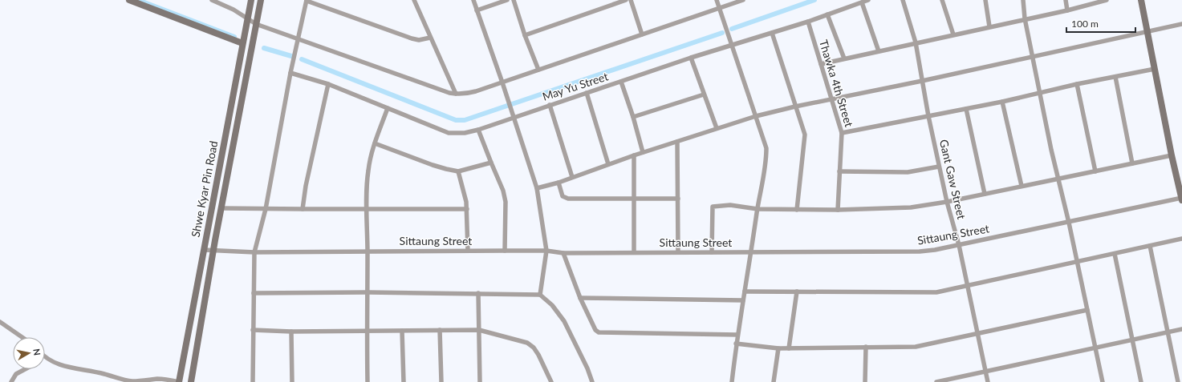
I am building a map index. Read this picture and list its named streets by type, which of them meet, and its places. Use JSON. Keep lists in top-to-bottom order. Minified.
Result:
{"streets":{"street":["Thawka 4th Street","May Yu Street","Gant Gaw Street","Shwe Kyar Pin Road","Sittaung Street"]},"crossings":[["Thawka 4th Street","May Yu Street"],["Gant Gaw Street","Sittaung Street"],["Shwe Kyar Pin Road","Sittaung Street"]],"scale_bar":"100 m","north":"right"}
